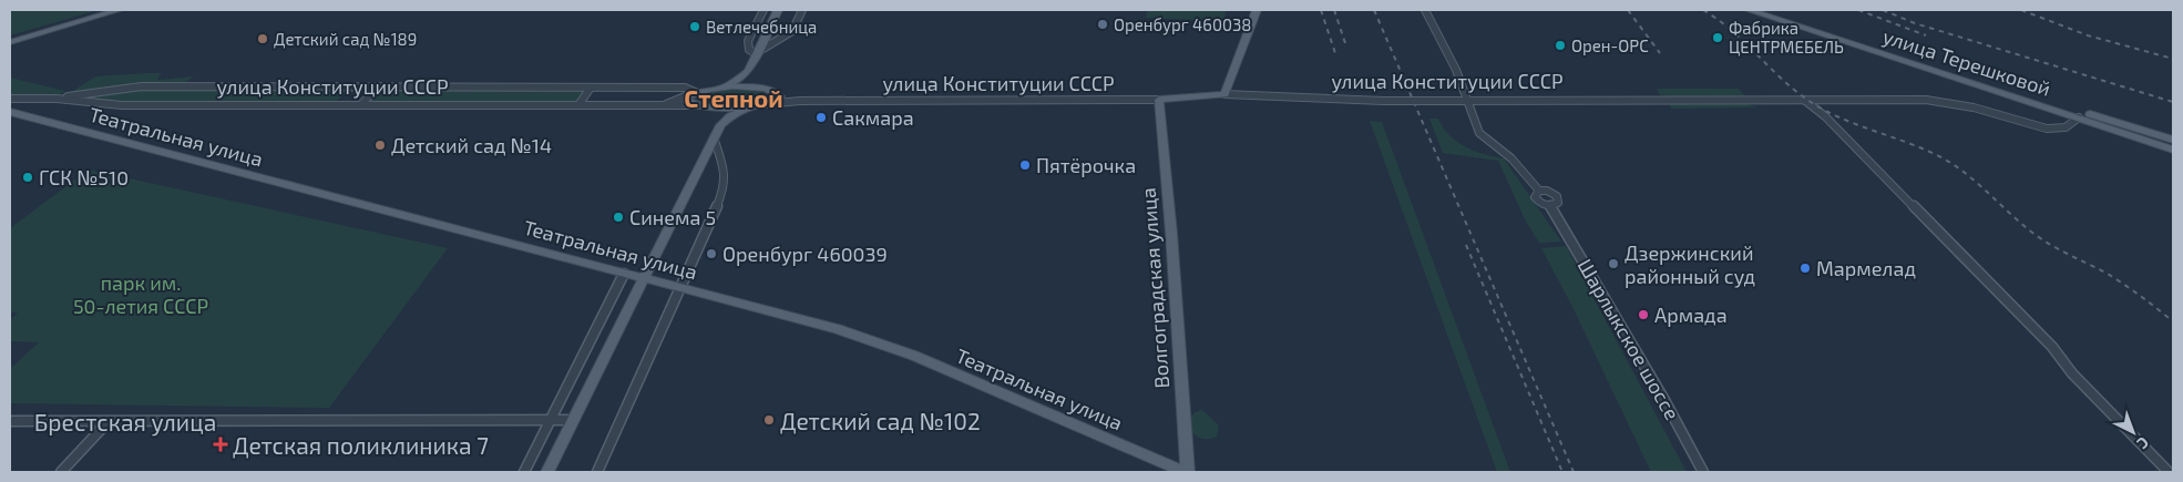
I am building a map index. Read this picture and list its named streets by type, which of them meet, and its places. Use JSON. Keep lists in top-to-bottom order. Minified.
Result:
{"streets":{"main road":["улица Терешковой","улица Конституции СССР","Театральная улица","Волгоградская улица"],"street":["Шарлыкское шоссе","Брестская улица"]},"crossings":[["улица Терешковой","улица Конституции СССР"],["улица Конституции СССР","Волгоградская улица"],["Театральная улица","Волгоградская улица"]],"districts":["Степной"],"parks":["парк им. 50-летия СССР"],"places":{"other":["Оренбург 460038","Ветлечебница","Фабрика ЦЕНТРМЕБЕЛЬ","Детский сад №189","Орен-ОРС","Сакмара","Детский сад №14","Пятёрочка","ГСК №510","Синема 5","Оренбург 460039","Дзержинский районный суд","Мармелад","Армада","Детский сад №102"],"health":["Детская поликлиника 7"]},"north":"bottom right"}
